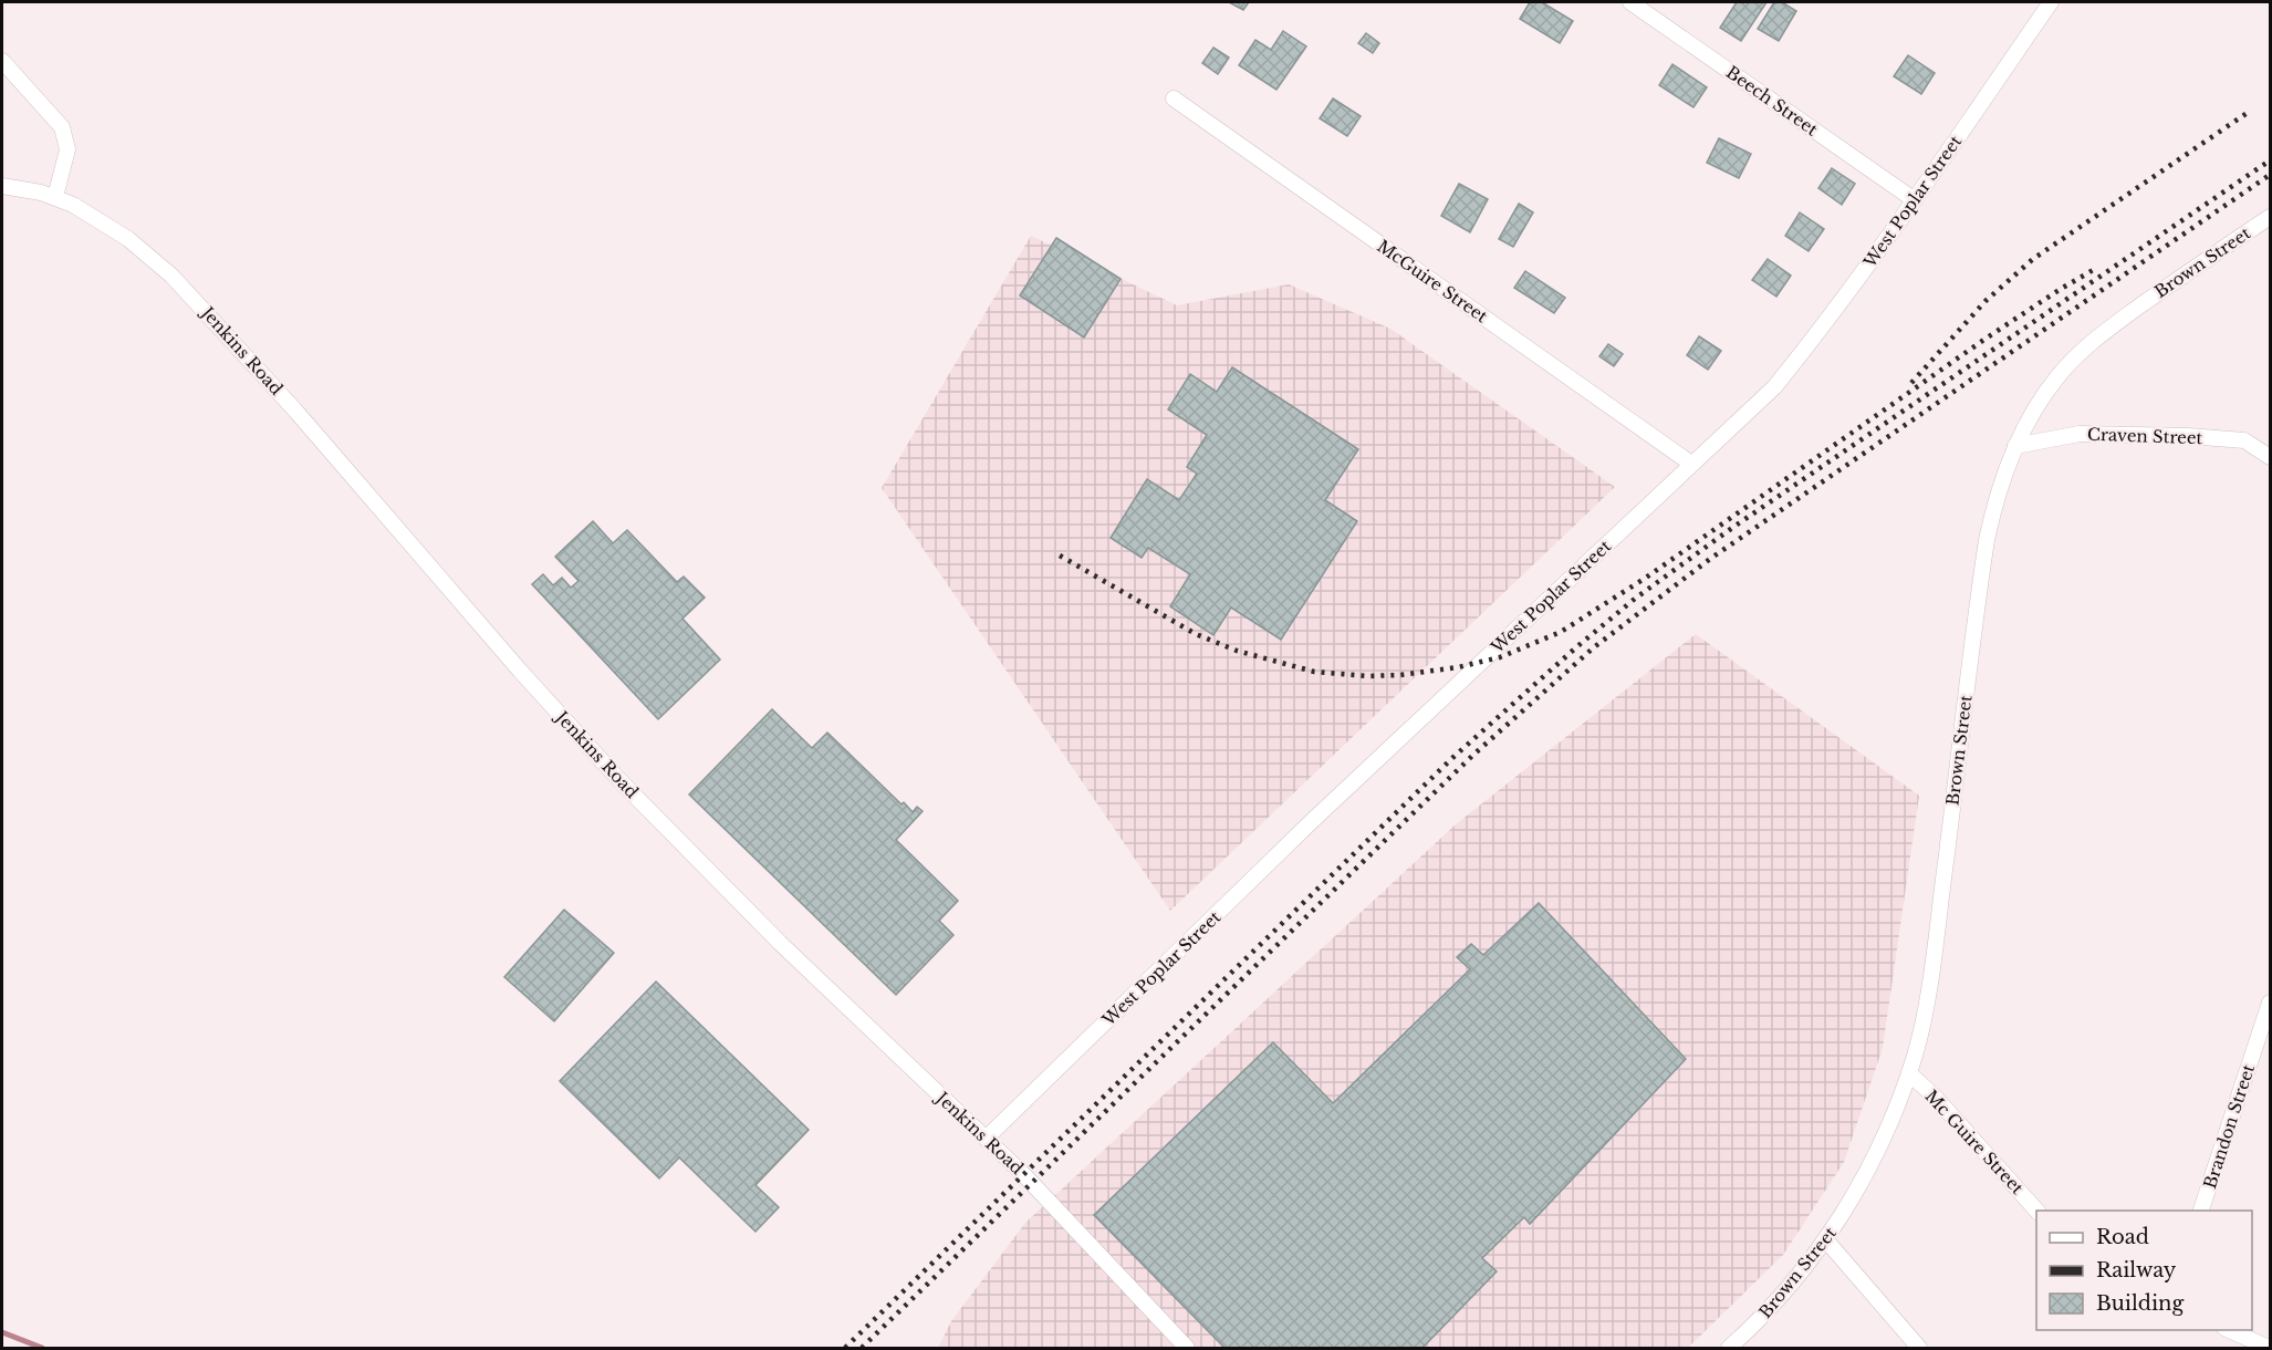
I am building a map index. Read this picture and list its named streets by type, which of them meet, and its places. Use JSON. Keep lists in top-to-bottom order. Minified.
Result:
{"streets":{"street":["Beech Street","West Poplar Street","Brown Street","McGuire Street","Jenkins Road","Craven Street","Brandon Street","Mc Guire Street"]},"crossings":[["Beech Street","West Poplar Street"],["West Poplar Street","McGuire Street"],["West Poplar Street","Jenkins Road"],["Brown Street","Craven Street"],["Brown Street","Mc Guire Street"]],"legend":["Road","Railway","Building"]}
